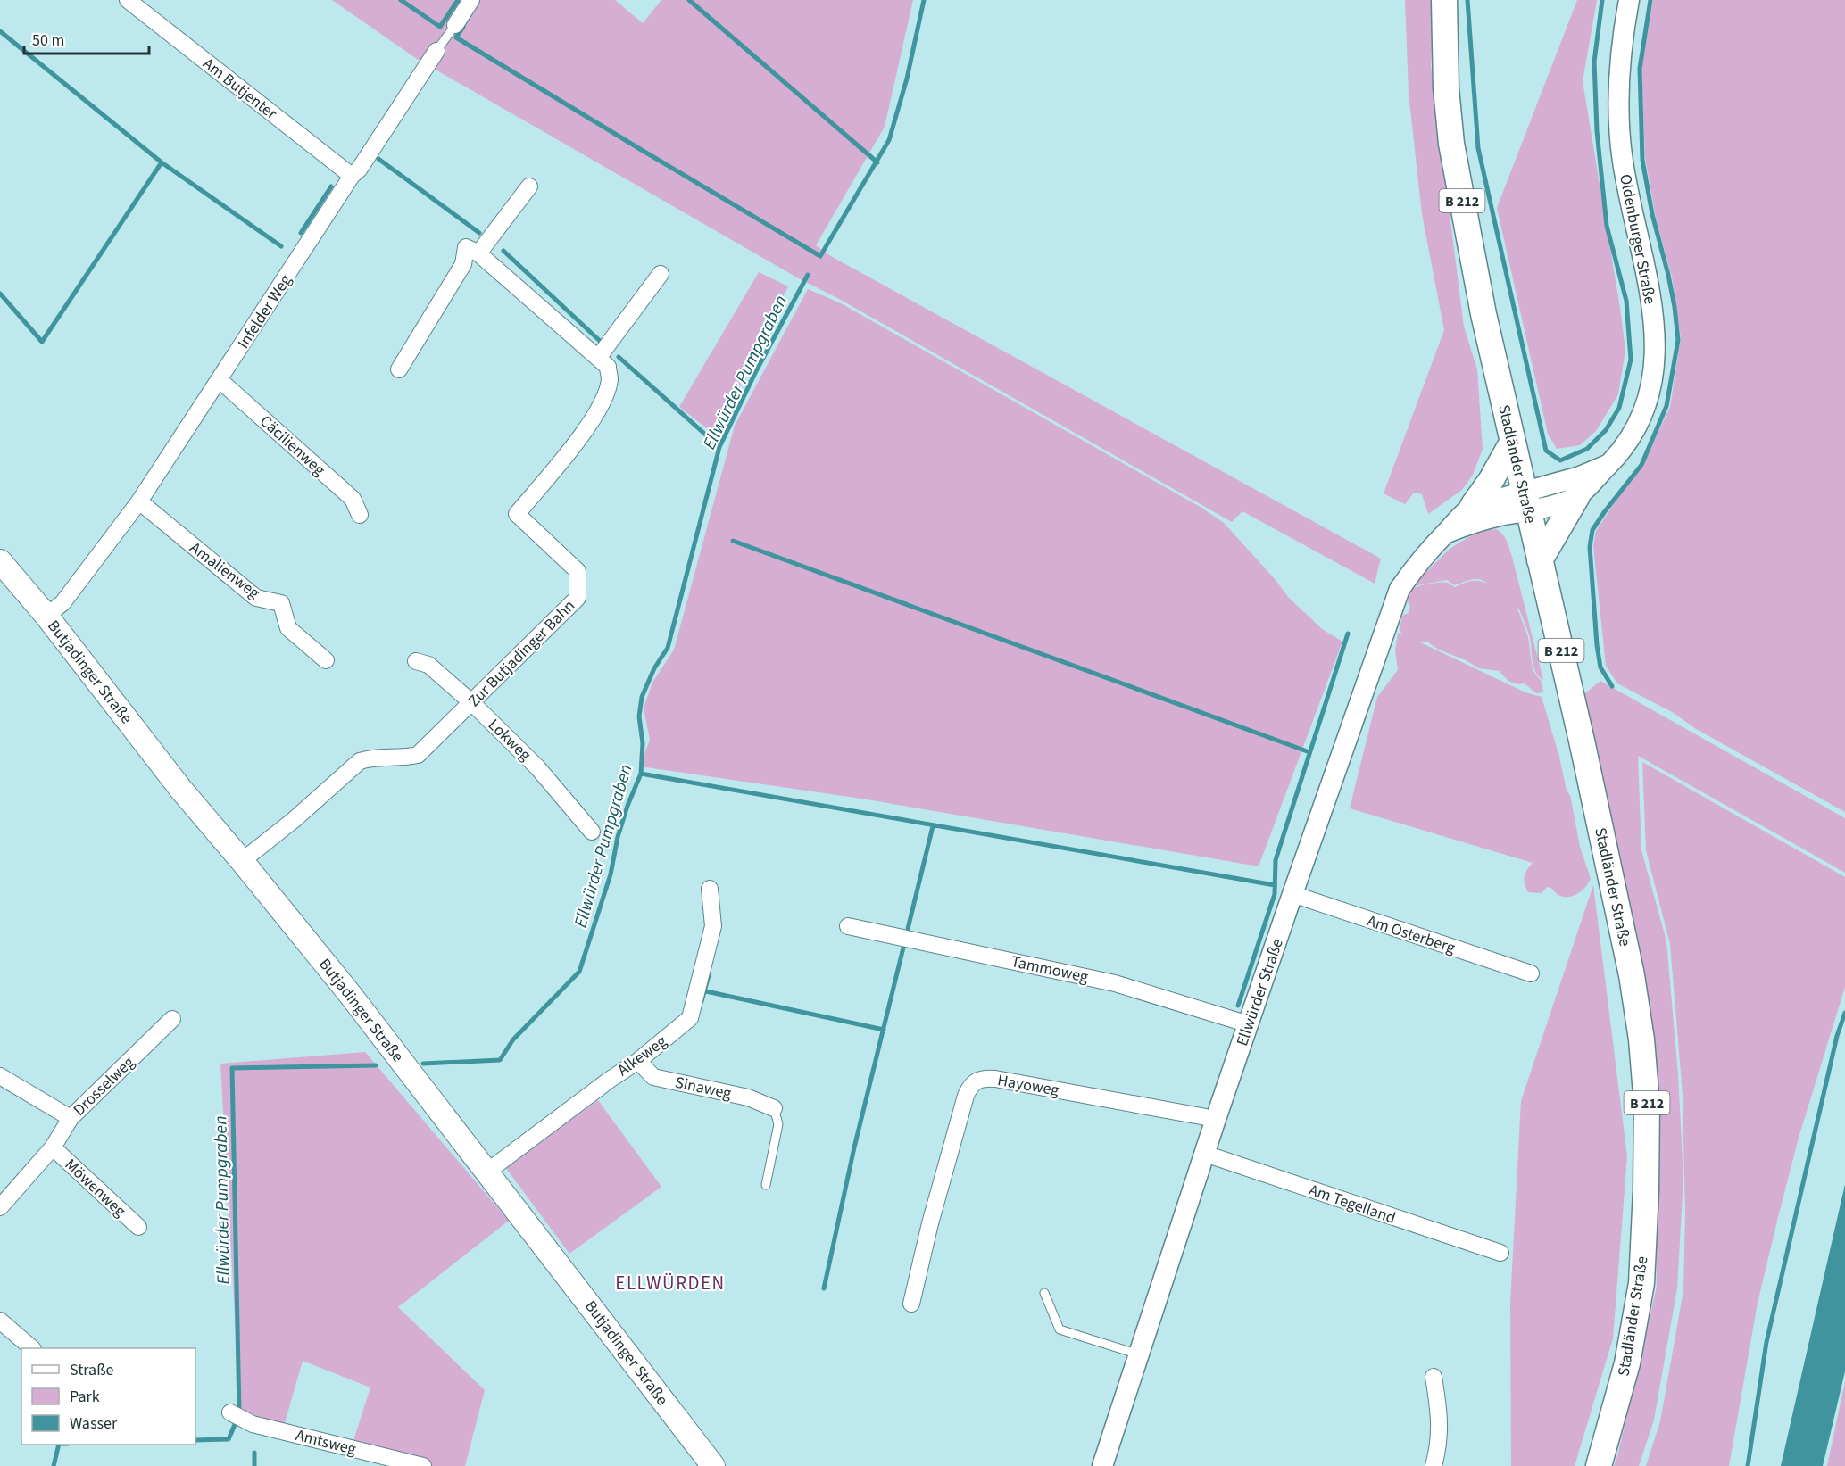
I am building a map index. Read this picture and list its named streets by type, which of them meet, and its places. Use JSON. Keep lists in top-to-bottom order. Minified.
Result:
{"streets":{"main road":["B 212","Stadländer Straße","Butjadinger Straße"],"street":["Am Butjenter","Oldenburger Straße","Infelder Weg","Cäcilienweg","Amalienweg","Zur Butjadinger Bahn","Lokweg","Am Osterberg","Tammoweg","Ellwürder Straße","Alkeweg","Hayoweg","Drosselweg","Sinaweg","Möwenweg","Am Tegelland","Amtsweg"]},"crossings":[["Am Butjenter","Infelder Weg"],["Oldenburger Straße","Stadländer Straße"],["Oldenburger Straße","Ellwürder Straße"],["Infelder Weg","Cäcilienweg"],["Infelder Weg","Amalienweg"],["Infelder Weg","Butjadinger Straße"],["Stadländer Straße","Ellwürder Straße"],["Zur Butjadinger Bahn","Butjadinger Straße"],["Zur Butjadinger Bahn","Lokweg"],["Butjadinger Straße","Alkeweg"],["Am Osterberg","Ellwürder Straße"],["Tammoweg","Ellwürder Straße"],["Ellwürder Straße","Hayoweg"],["Ellwürder Straße","Am Tegelland"],["Alkeweg","Sinaweg"],["Drosselweg","Möwenweg"]],"districts":["ELLWÜRDEN"],"water":["Ellwürder Pumpgraben"],"legend":["Straße","Park","Wasser"],"scale_bar":"50 m"}
